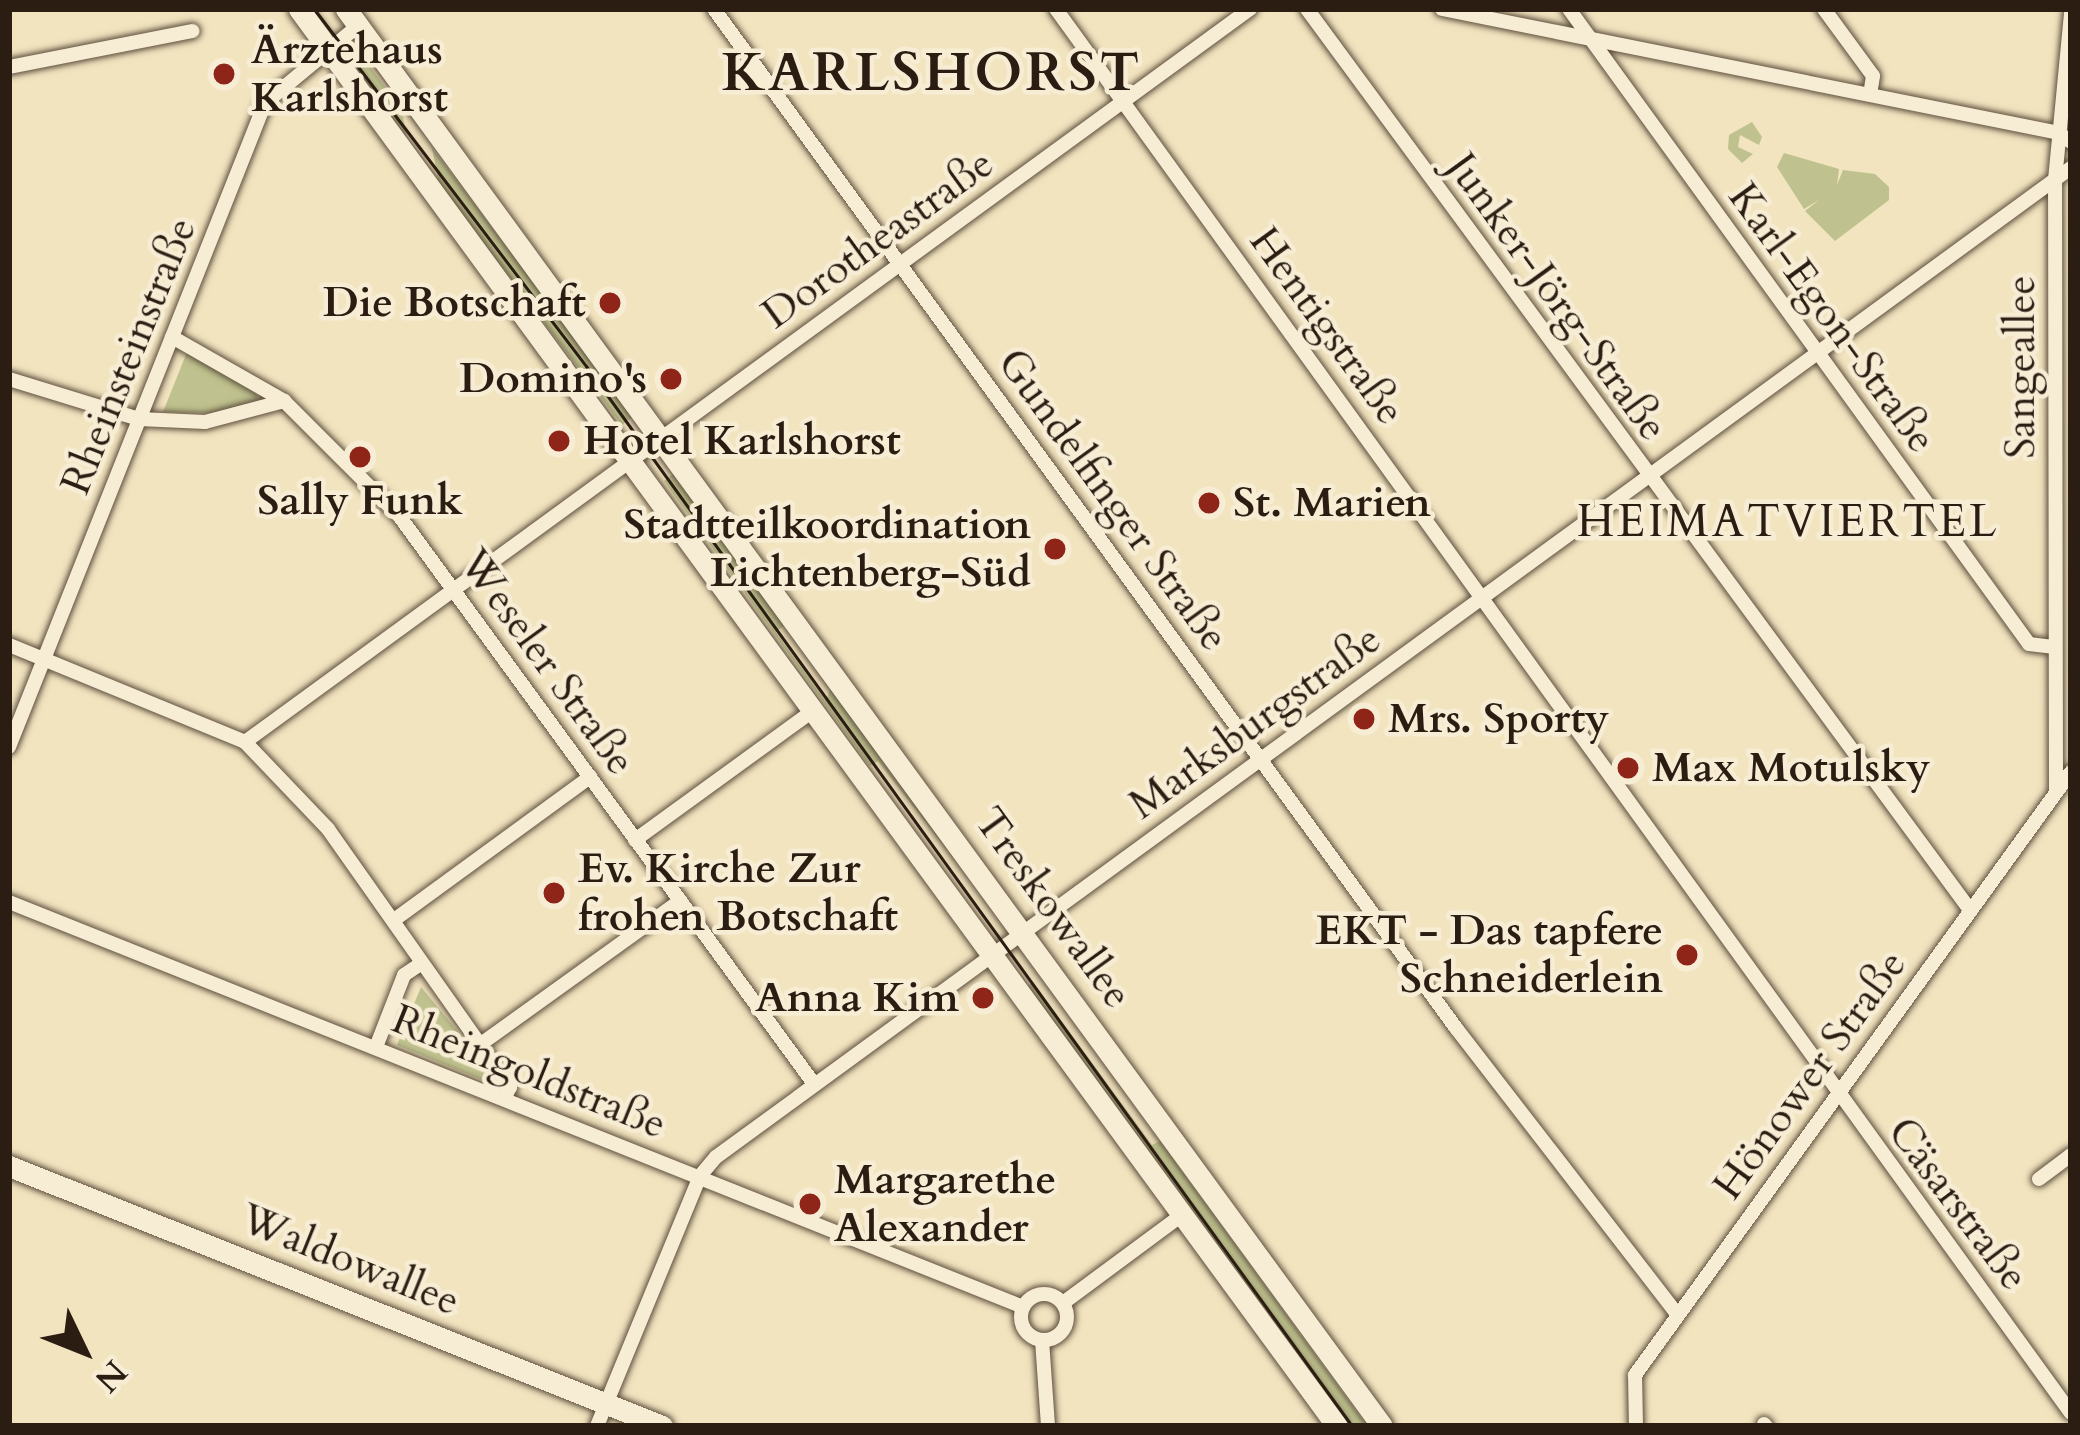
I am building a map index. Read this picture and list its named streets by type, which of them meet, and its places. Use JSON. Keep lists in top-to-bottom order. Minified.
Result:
{"streets":{"main road":["Treskowallee","Waldowallee"],"street":["Dorotheastraße","Junker-Jörg-Straße","Karl-Egon-Straße","Hentigstraße","Rheinsteinstraße","Sangeallee","Gundelfinger Straße","Weseler Straße","Marksburgstraße","Rheingoldstraße","Hönower Straße","Cäsarstraße"]},"crossings":[["Dorotheastraße","Hentigstraße"],["Dorotheastraße","Gundelfinger Straße"],["Dorotheastraße","Treskowallee"],["Junker-Jörg-Straße","Marksburgstraße"],["Junker-Jörg-Straße","Hönower Straße"],["Karl-Egon-Straße","Sangeallee"],["Karl-Egon-Straße","Marksburgstraße"],["Hentigstraße","Marksburgstraße"],["Hentigstraße","Hönower Straße"],["Hentigstraße","Cäsarstraße"],["Rheinsteinstraße","Weseler Straße"],["Rheinsteinstraße","Treskowallee"],["Sangeallee","Marksburgstraße"],["Sangeallee","Hönower Straße"],["Gundelfinger Straße","Marksburgstraße"],["Gundelfinger Straße","Hönower Straße"],["Weseler Straße","Marksburgstraße"],["Marksburgstraße","Treskowallee"],["Marksburgstraße","Rheingoldstraße"],["Marksburgstraße","Waldowallee"],["Hönower Straße","Cäsarstraße"]],"districts":["KARLSHORST","HEIMATVIERTEL"],"places":["Ärztehaus Karlshorst","Die Botschaft","Domino's","Hotel Karlshorst","Sally Funk","St. Marien","Stadtteilkoordination Lichtenberg-Süd","Mrs. Sporty","Max Motulsky","Ev. Kirche Zur frohen Botschaft","EKT - Das tapfere Schneiderlein","Anna Kim","Margarethe Alexander"],"north":"bottom right"}
